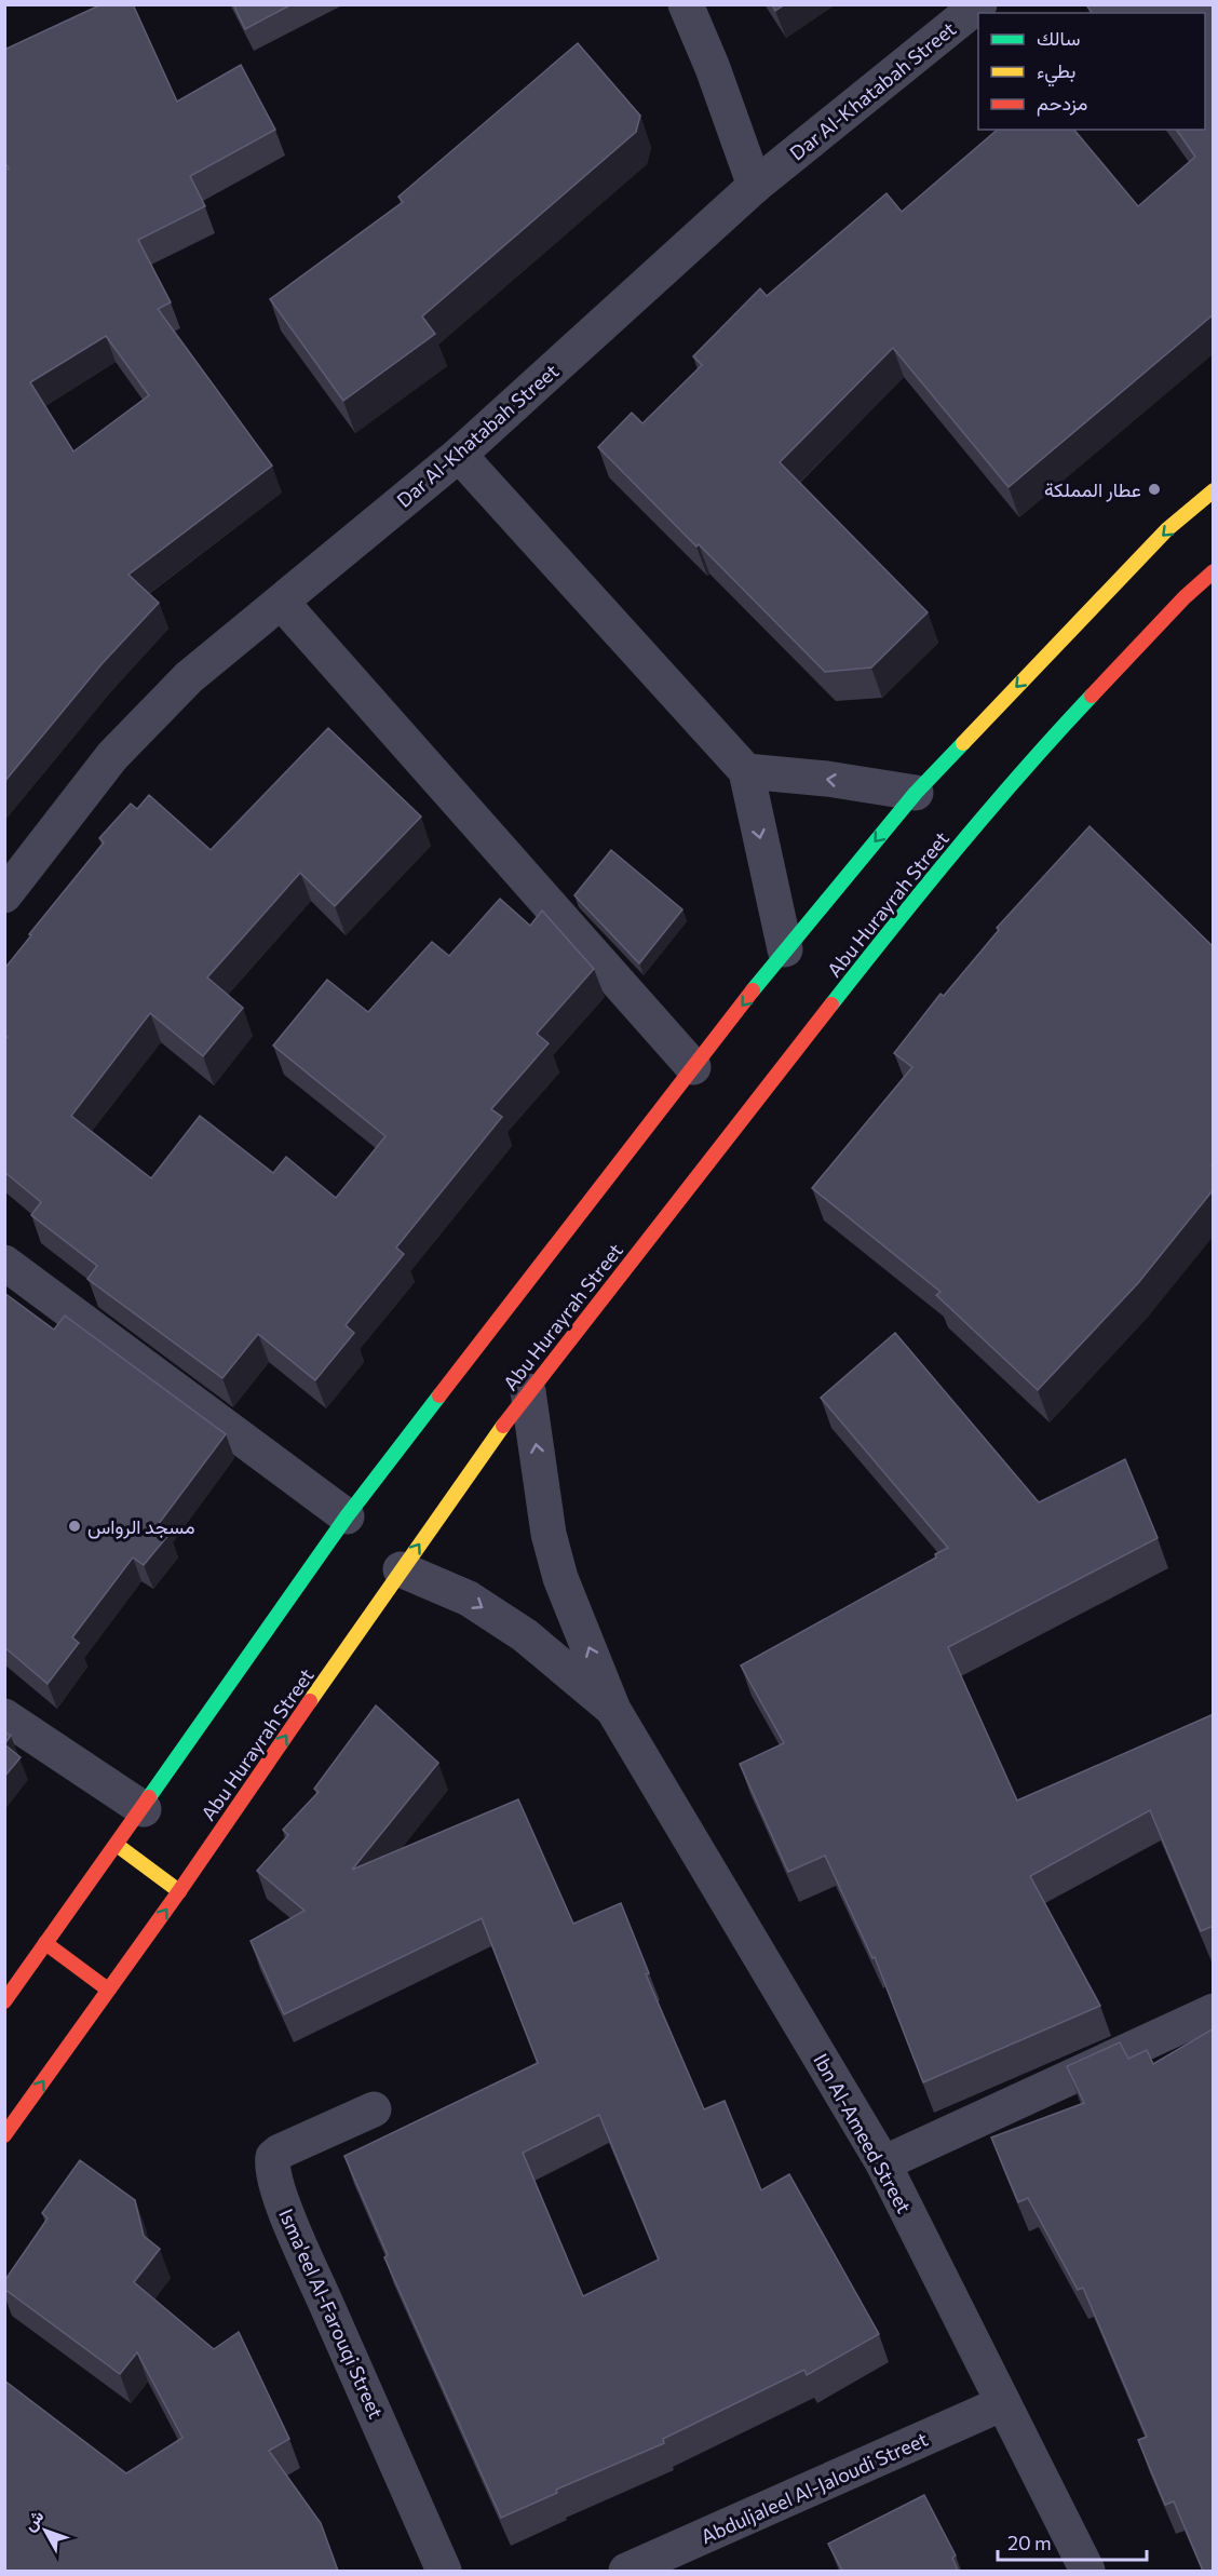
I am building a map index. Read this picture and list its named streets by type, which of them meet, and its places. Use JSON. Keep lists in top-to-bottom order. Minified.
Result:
{"streets":{"highway":["Abu Hurayrah Street"],"street":["Dar Al-Khatabah Street","Ibn Al-Ameed Street","Isma'eel Al-Farouqi Street","Abduljaleel Al-Jaloudi Street"]},"crossings":[["Abu Hurayrah Street","Ibn Al-Ameed Street"],["Ibn Al-Ameed Street","Abduljaleel Al-Jaloudi Street"]],"places":["عطار المملكة","مسجد الرواس"],"legend":["سالك","بطيء","مزدحم"],"scale_bar":"20 m","north":"top left"}
